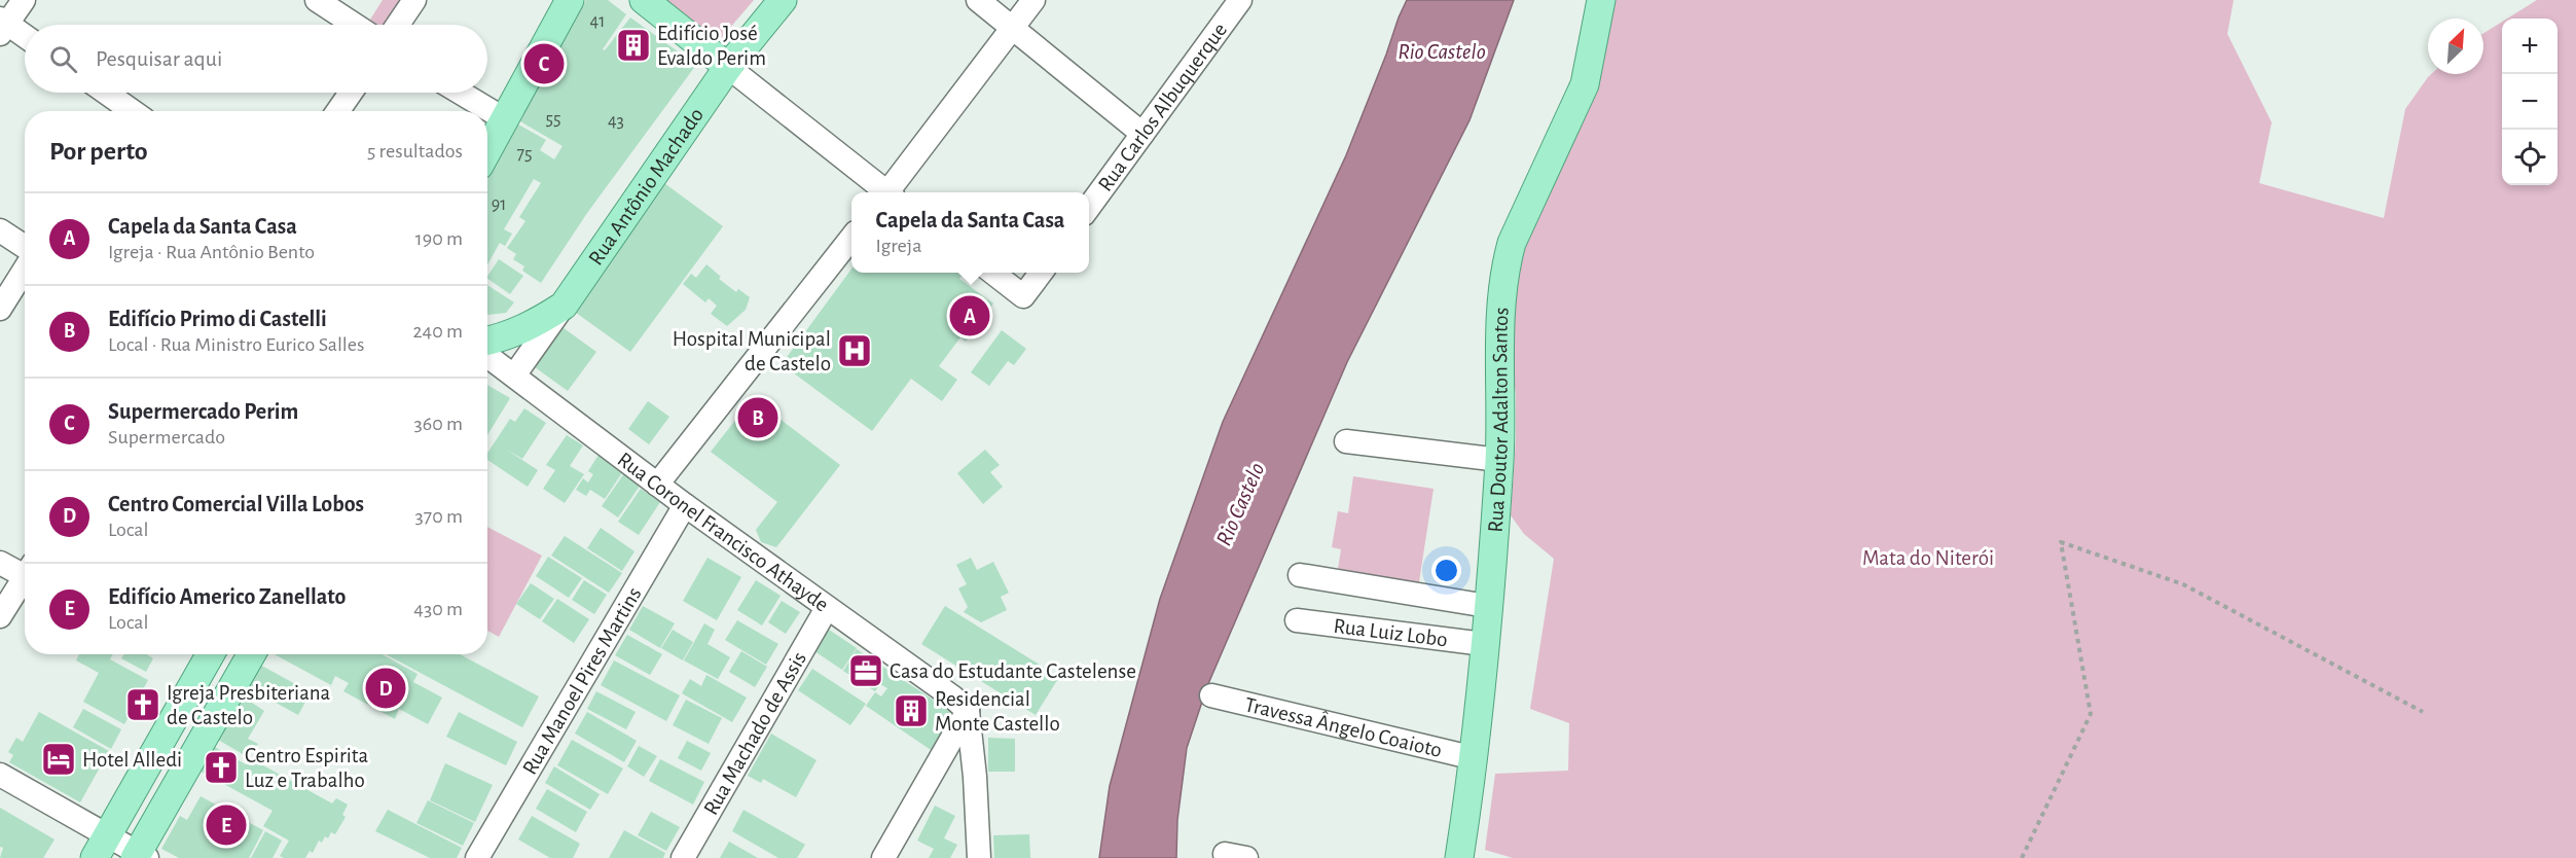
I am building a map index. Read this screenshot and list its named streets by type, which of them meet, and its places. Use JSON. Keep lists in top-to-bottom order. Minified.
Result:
{"streets":{"main road":["Rua Antônio Machado","Rua Doutor Adalton Santos"],"street":["Rua Carlos Albuquerque","Rua Coronel Francisco Athayde","Rua Luiz Lobo","Rua Manoel Pires Martins","Travessa Ângelo Coaioto","Rua Machado de Assis"]},"crossings":[["Rua Antônio Machado","Rua Coronel Francisco Athayde"],["Rua Doutor Adalton Santos","Rua Luiz Lobo"],["Rua Doutor Adalton Santos","Travessa Ângelo Coaioto"],["Rua Coronel Francisco Athayde","Rua Manoel Pires Martins"],["Rua Coronel Francisco Athayde","Rua Machado de Assis"]],"water":["Rio Castelo"],"parks":["Mata do Niterói"],"places":{"building":["Edifício José Evaldo Perim","Residencial Monte Castello"],"hospital":["Hospital Municipal de Castelo"],"office":["Casa do Estudante Castelense"],"church":["Igreja Presbiteriana de Castelo","Centro Espirita Luz e Trabalho"],"hotel":["Hotel Alledi"]},"house_numbers":["41","55","43","75","91"],"north":"top right","page":{"map_buttons":["+","−"],"search":"Pesquisar aqui","pins":["C","A","B","D","E"],"heading":["Por perto","5 resultados"],"list":[{"mark":"A","name":"Capela da Santa Casa","note":"Igreja · Rua Antônio Bento","value":"190 m"},{"mark":"B","name":"Edifício Primo di Castelli","note":"Local · Rua Ministro Eurico Salles","value":"240 m"},{"mark":"C","name":"Supermercado Perim","note":"Supermercado","value":"360 m"},{"mark":"D","name":"Centro Comercial Villa Lobos","note":"Local","value":"370 m"},{"mark":"E","name":"Edifício Americo Zanellato","note":"Local","value":"430 m"}],"popup":["Capela da Santa Casa","Igreja"]}}
